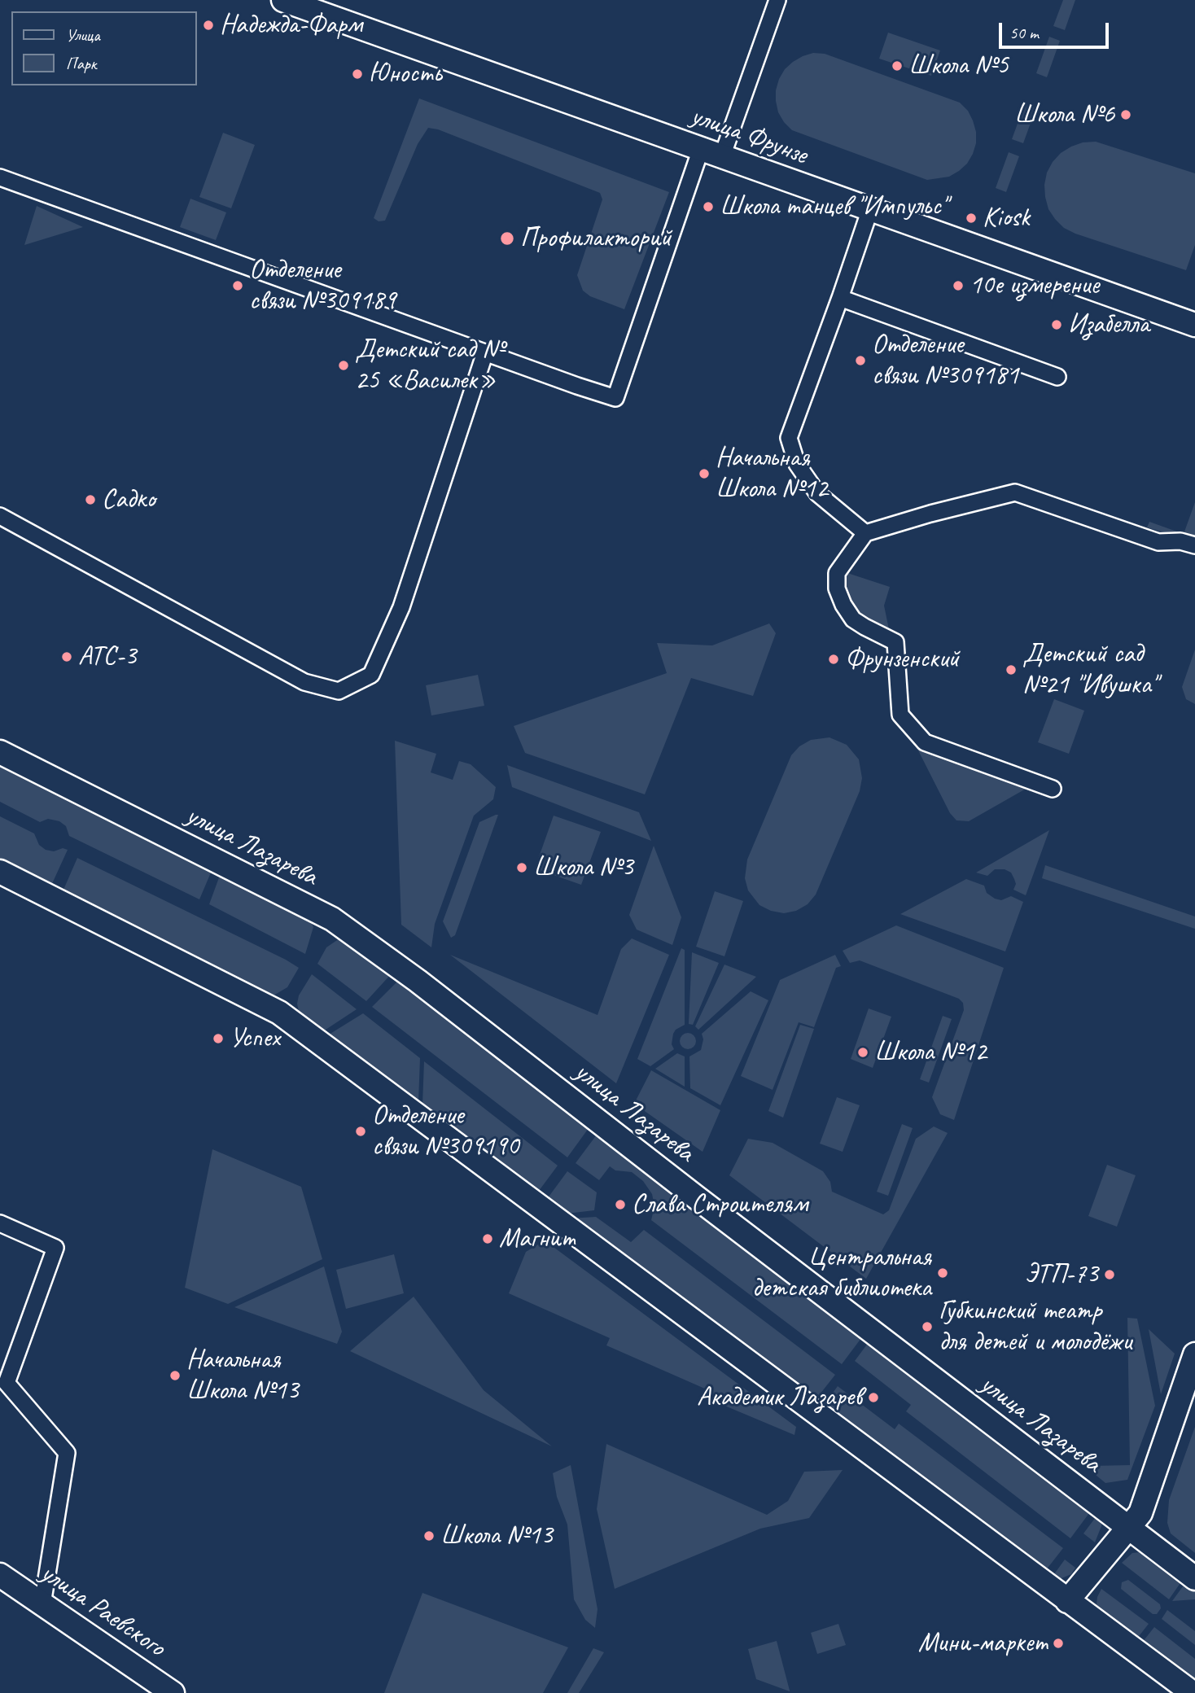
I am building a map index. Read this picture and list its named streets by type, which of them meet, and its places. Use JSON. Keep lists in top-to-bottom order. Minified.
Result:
{"streets":{"main road":["улица Фрунзе","улица Лазарева","улица Раевского"]},"places":["Надежда-Фарм","Школа №5","Юность","Школа №6","Школа танцев \"Импульс\"","Kiosk","Профилакторий","Отделение связи №309189","10е измерение","Изабелла","Отделение связи №309181","Детский сад № 25 «Василек»","Начальная Школа №12","Садко","АТС-3","Фрунзенский","Детский сад №21 \"Ивушка\"","Школа №3","Успех","Школа №12","Отделение связи №309190","Слава Строителям","Магнит","Центральная детская библиотека","ЭТП-73","Губкинский театр для детей и молодёжи","Начальная Школа №13","Академик Лазарев","Школа №13","Мини-маркет"],"legend":["Улица","Парк"],"scale_bar":"50 m"}
